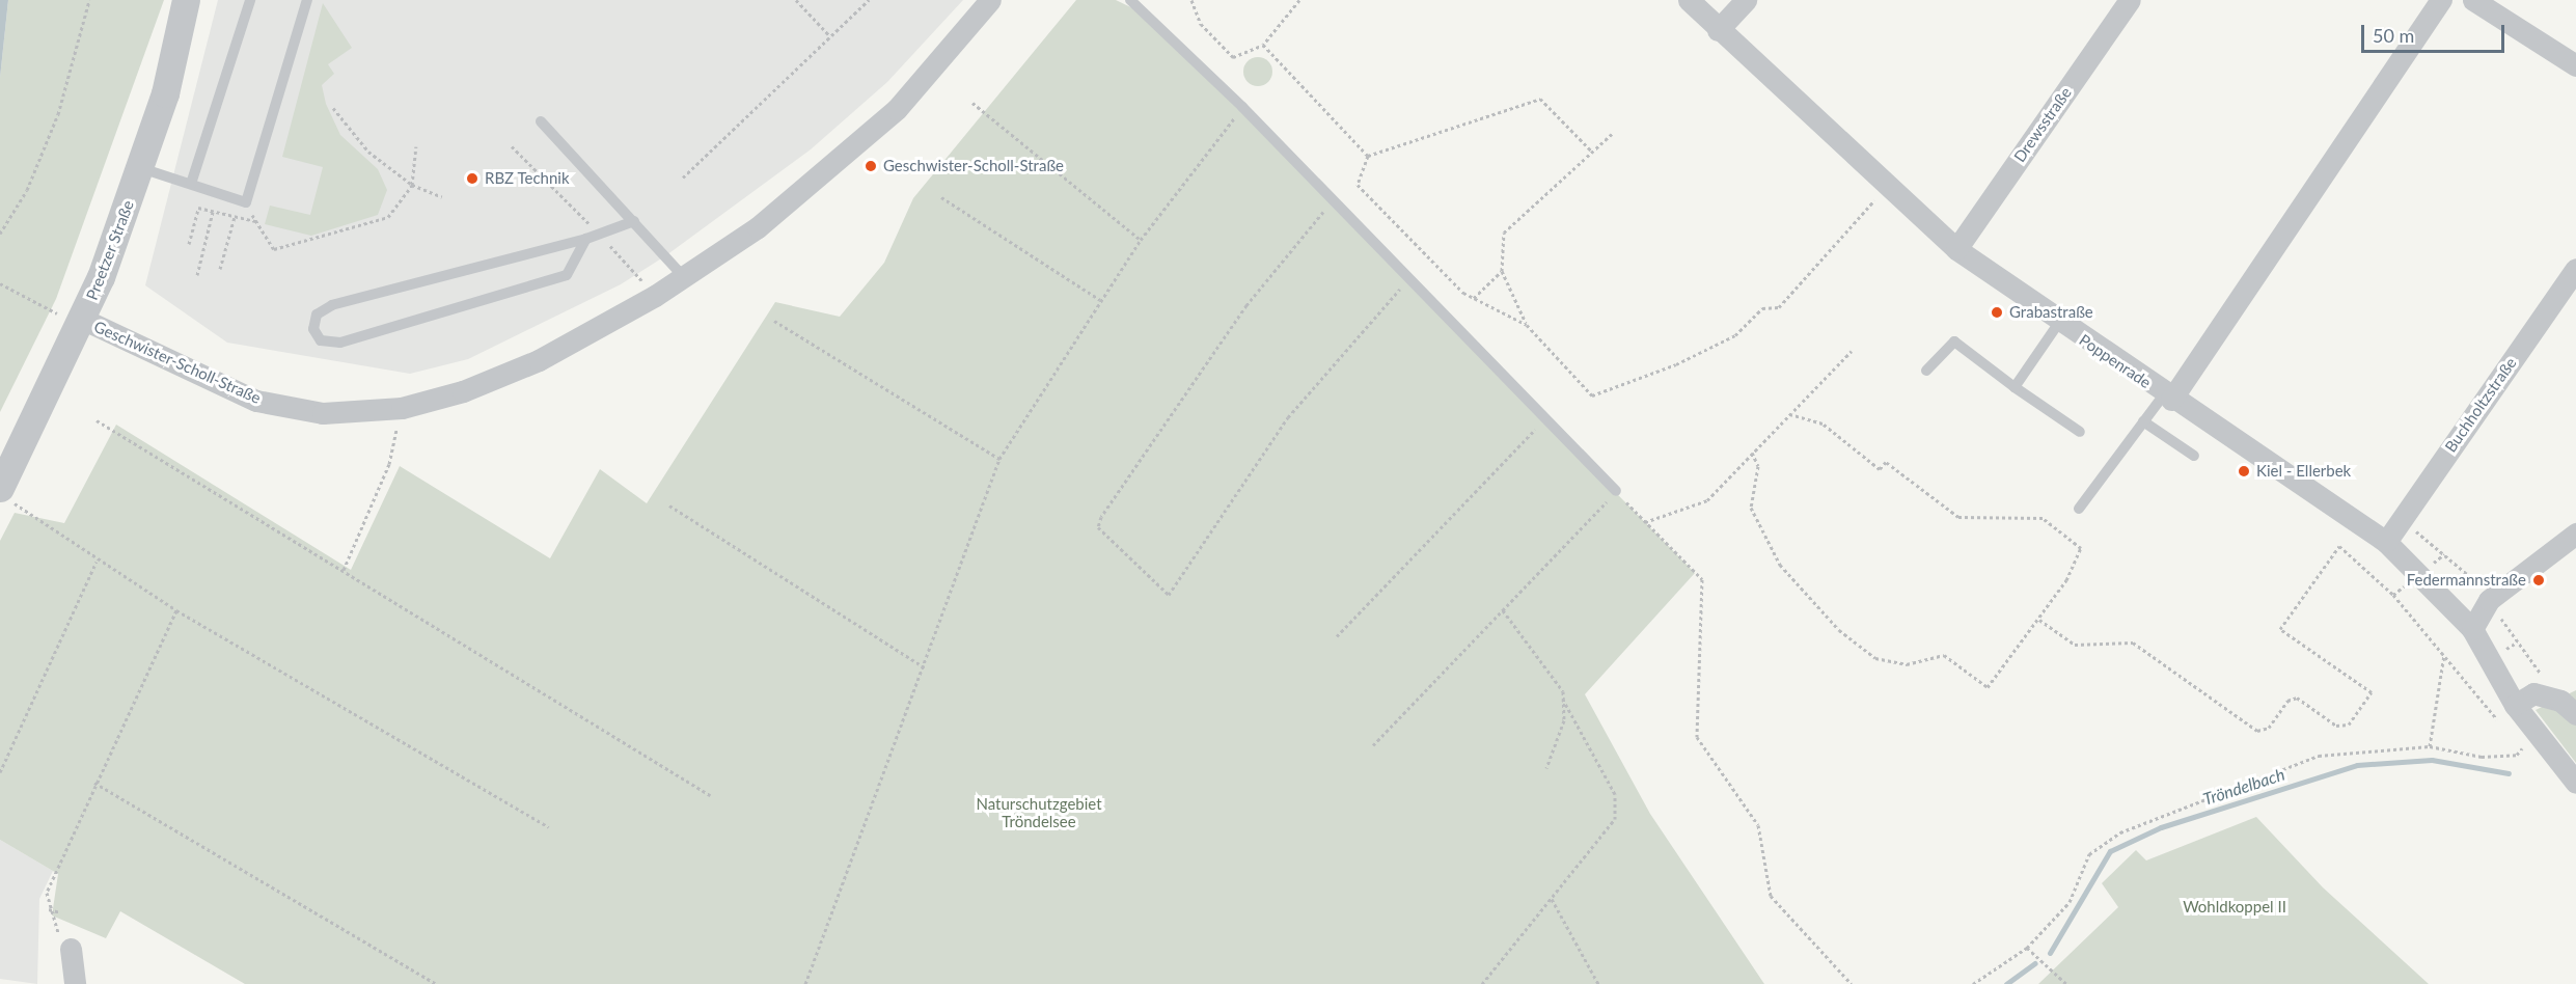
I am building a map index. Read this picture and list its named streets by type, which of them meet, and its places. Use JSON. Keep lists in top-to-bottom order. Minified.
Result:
{"streets":{"street":["Drewsstraße","Preetzer Straße","Poppenrade","Geschwister-Scholl-Straße","Buchholtzstraße"]},"crossings":[["Drewsstraße","Poppenrade"],["Preetzer Straße","Geschwister-Scholl-Straße"],["Poppenrade","Buchholtzstraße"]],"water":["Tröndelbach"],"parks":["Naturschutzgebiet Tröndelsee","Wohldkoppel II"],"places":["Geschwister-Scholl-Straße","RBZ Technik","Grabastraße","Kiel - Ellerbek","Federmannstraße"],"scale_bar":"50 m"}
